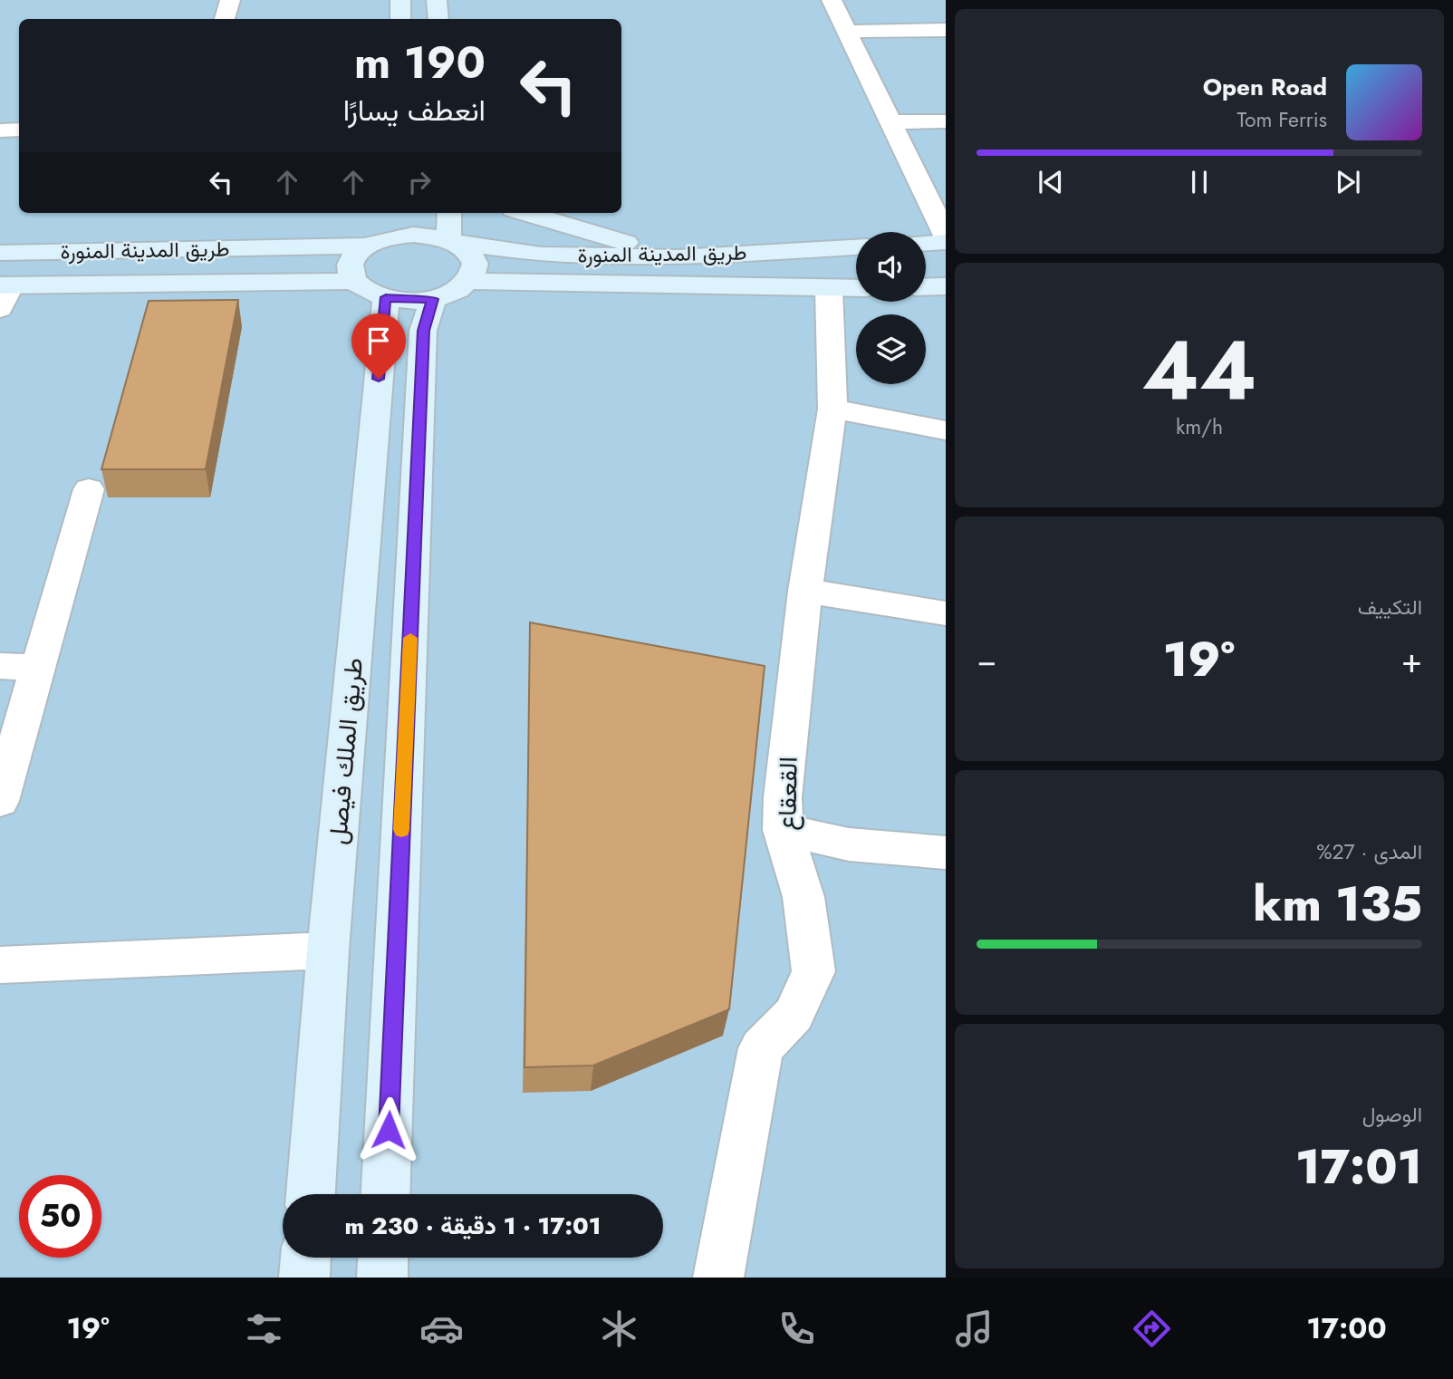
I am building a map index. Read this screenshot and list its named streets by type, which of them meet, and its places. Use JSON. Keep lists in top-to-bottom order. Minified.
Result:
{"streets":{"main road":["طريق المدينة المنورة","طريق الملك فيصل"],"street":["القعقاع"]},"crossings":[["طريق المدينة المنورة","طريق الملك فيصل"],["طريق المدينة المنورة","القعقاع"]],"page":{"turn":["190 m","انعطف يسارًا"],"song":["Open Road","Tom Ferris"],"tile":[["44","km/h"],"التكييف",["المدى · 27%","135 km"],["الوصول","17:01"]],"heat":["−","19°","+"],"limit":"50","trip":"17:01 · 1 دقيقة · 230 m","tabs":["17:00","19°"]}}
